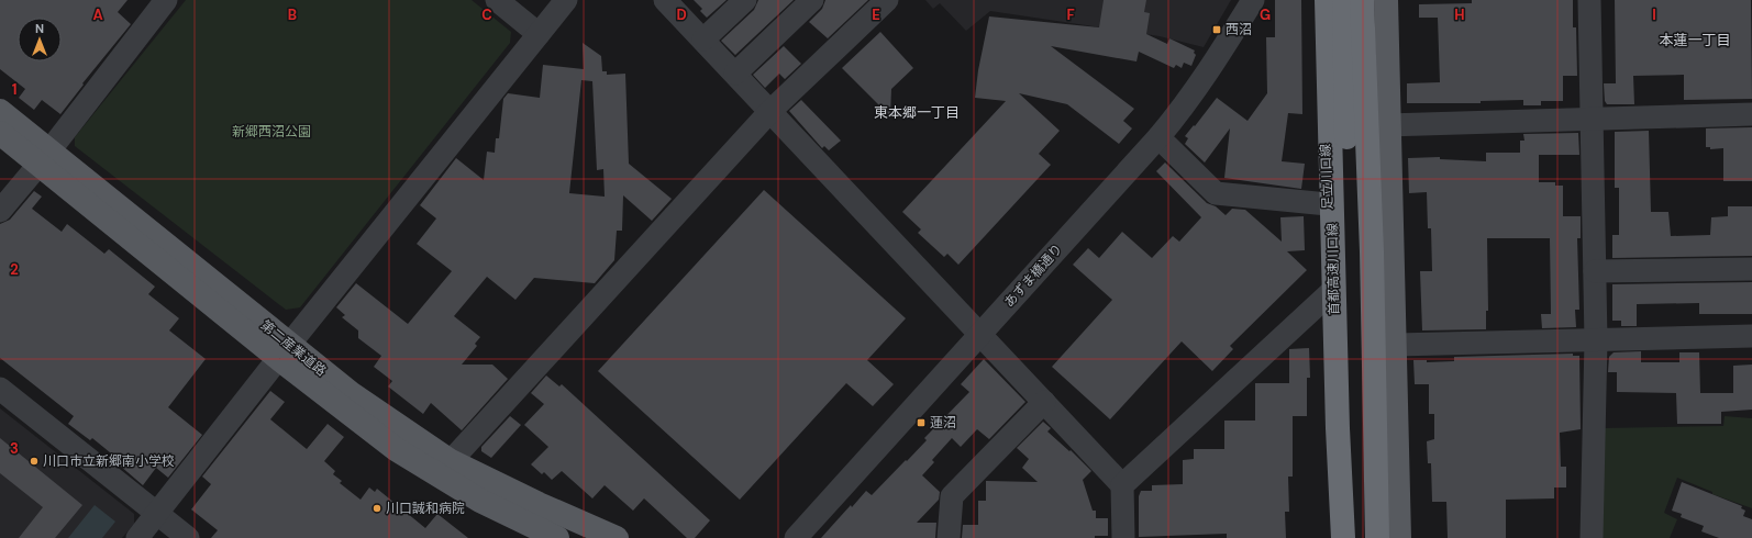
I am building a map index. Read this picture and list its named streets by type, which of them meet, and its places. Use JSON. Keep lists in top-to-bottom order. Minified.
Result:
{"streets":{"highway":["首都高速川口線"],"main road":["足立川口線","第二産業道路"],"street":["あずま橋通り"]},"districts":["本蓮一丁目","東本郷一丁目"],"parks":["新郷西沼公園"],"places":{"transit":["西沼","蓮沼"],"other":["川口市立新郷南小学校","川口誠和病院"]},"north":"top","grid":{"columns":["A","B","C","D","E","F","G","H","I"],"rows":["1","2","3"]}}
